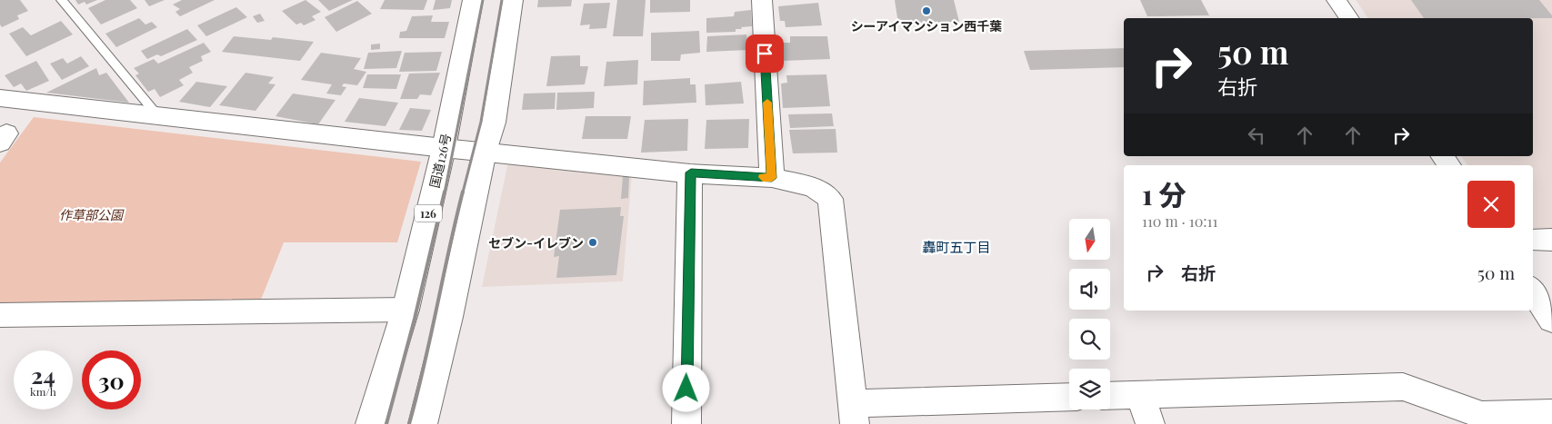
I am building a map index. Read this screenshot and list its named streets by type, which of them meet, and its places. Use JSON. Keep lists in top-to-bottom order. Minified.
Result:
{"streets":{"main road":["国道126号","126"]},"districts":["轟町五丁目"],"parks":["作草部公園"],"places":["シーアイマンション西千葉","セブン-イレブン"],"north":"bottom","page":{"turn":["50 m","右折"],"heading":["1 分","110 m · 10:11"],"list":[{"name":"右折","value":"50 m"}],"speed":"24 km/h","limit":"30"}}
